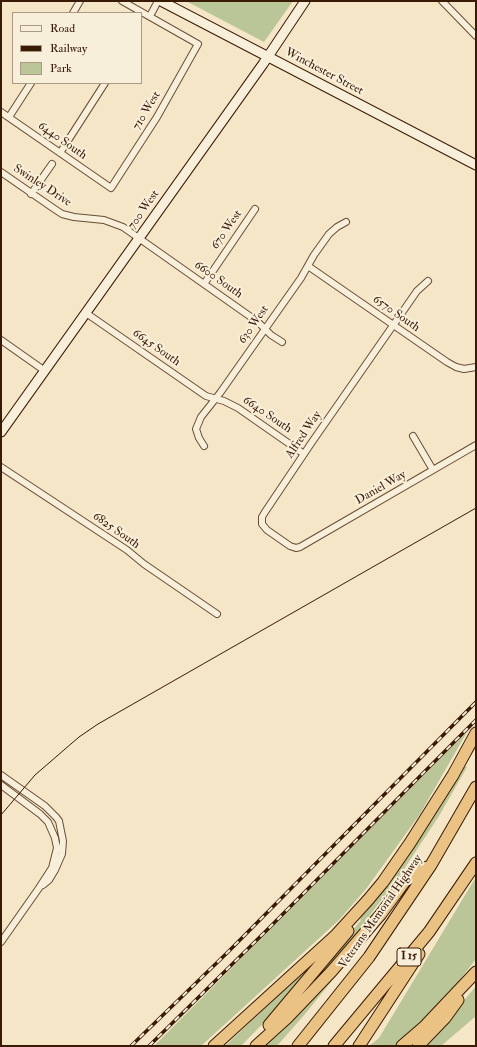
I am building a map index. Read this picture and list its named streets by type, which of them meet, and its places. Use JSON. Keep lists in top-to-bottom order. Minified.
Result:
{"streets":{"highway":["Veterans Memorial Highway","I 15"],"main road":["Winchester Street","700 West"],"street":["710 West","6440 South","Swinley Drive","670 West","6600 South","6570 South","630 West","6645 South","6640 South","Alfred Way","Daniel Way","6825 South"]},"crossings":[["Winchester Street","700 West"],["710 West","6440 South"],["Swinley Drive","700 West"],["Swinley Drive","6600 South"],["700 West","6600 South"],["700 West","6645 South"],["670 West","6600 South"],["6600 South","630 West"],["6570 South","630 West"],["6570 South","Alfred Way"],["630 West","6645 South"],["630 West","6640 South"],["6645 South","6640 South"],["6640 South","Alfred Way"],["Alfred Way","Daniel Way"]],"legend":["Road","Railway","Park"]}
